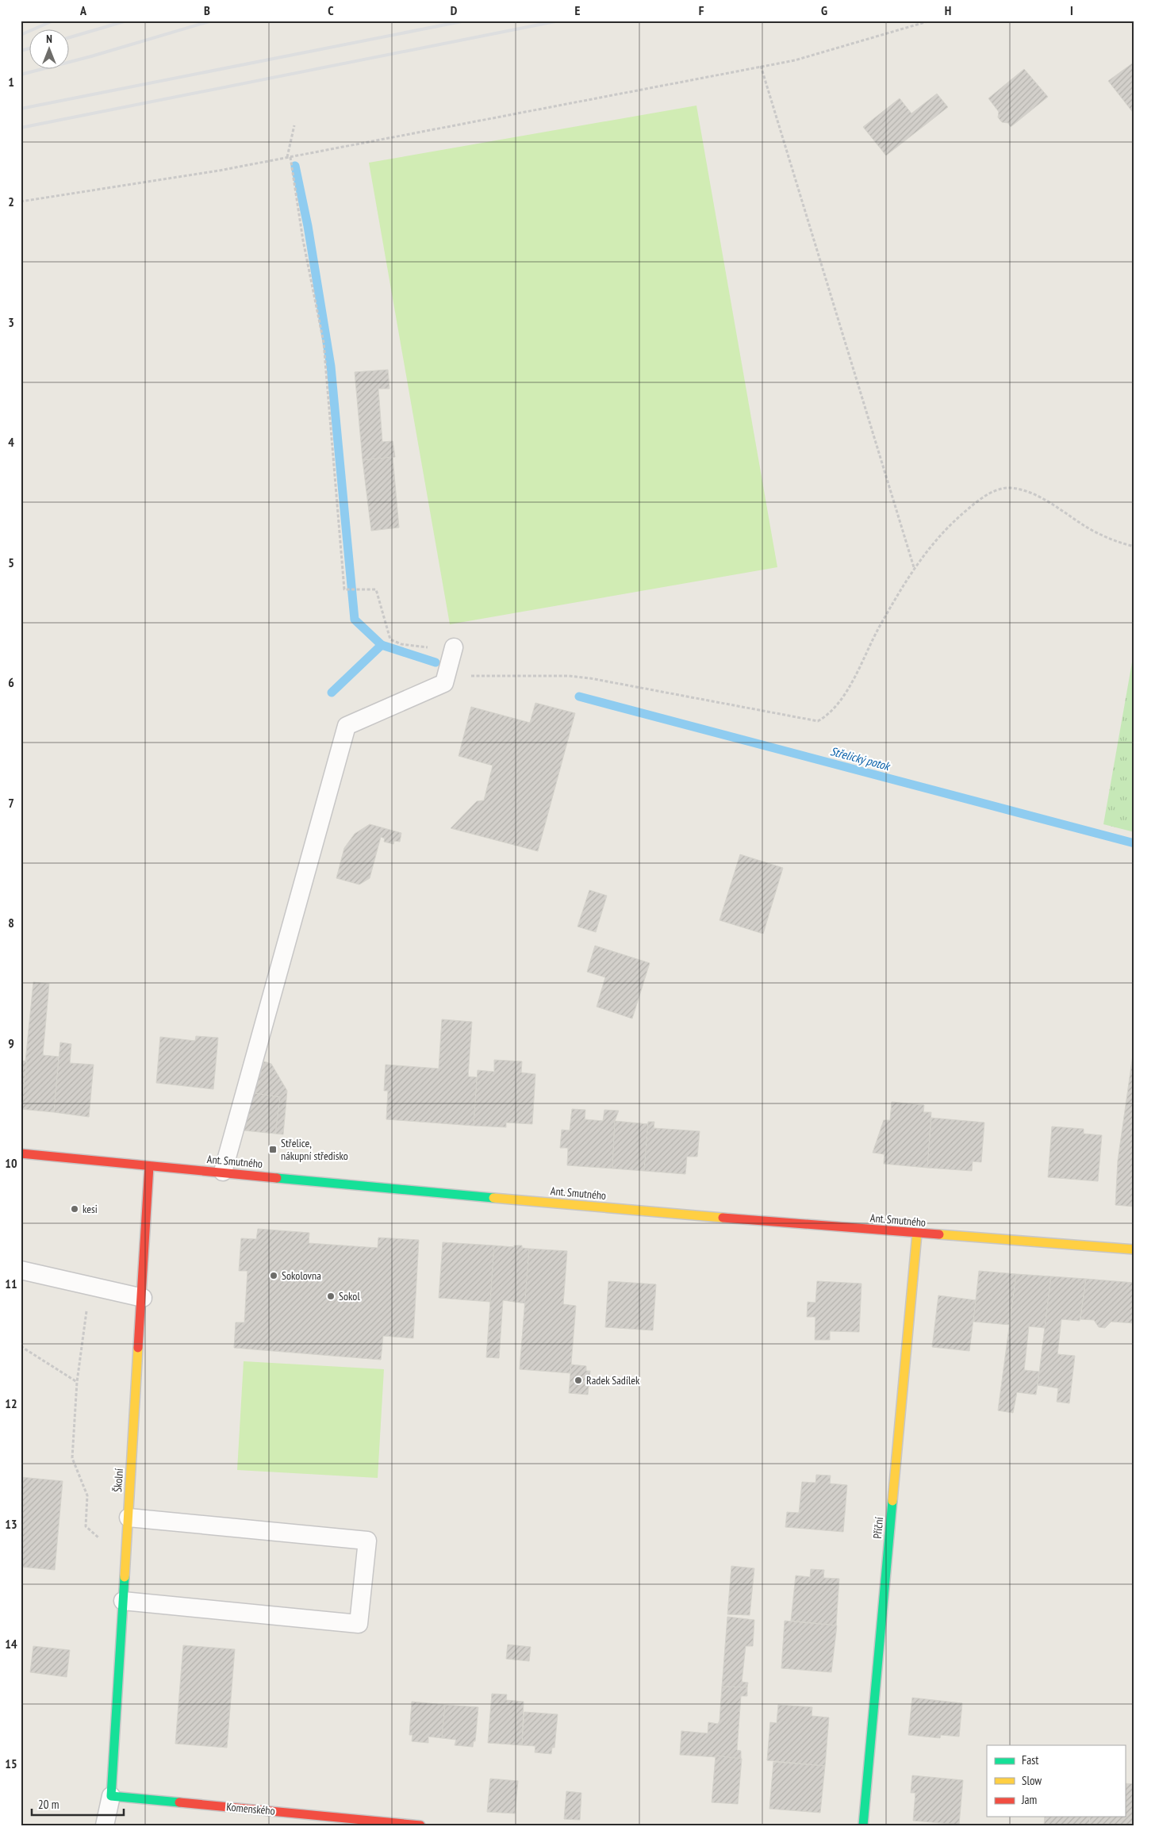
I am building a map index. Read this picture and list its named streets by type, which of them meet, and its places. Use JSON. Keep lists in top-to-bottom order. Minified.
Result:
{"streets":{"street":["Ant. Smutného","Školní","Příční","Komenského"]},"crossings":[["Ant. Smutného","Školní"],["Ant. Smutného","Příční"],["Školní","Komenského"]],"water":["Střelický potok"],"places":{"transit":["Střelice, nákupní středisko"],"other":["kesi","Sokolovna","Sokol","Radek Sadílek"]},"legend":["Fast","Slow","Jam"],"scale_bar":"20 m","north":"top","grid":{"columns":["A","B","C","D","E","F","G","H","I"],"rows":["1","2","3","4","5","6","7","8","9","10","11","12","13","14","15"]}}
